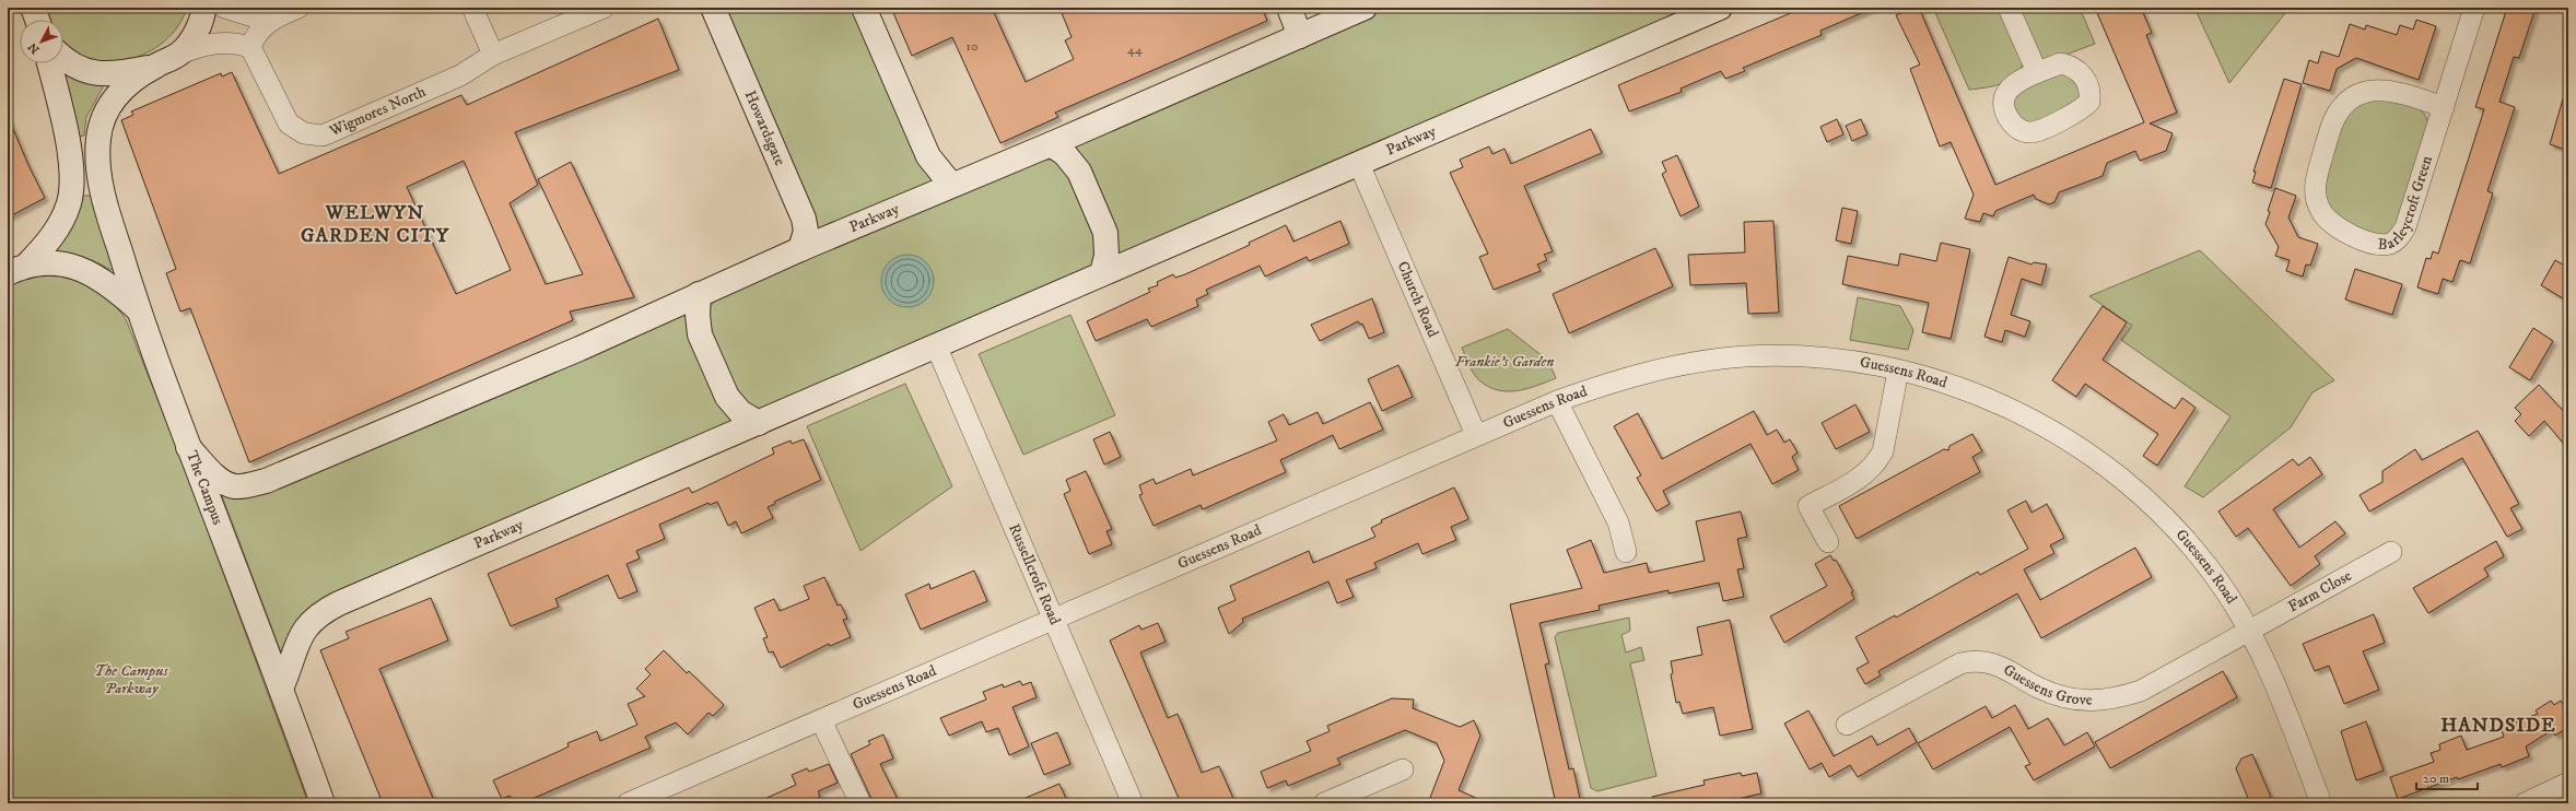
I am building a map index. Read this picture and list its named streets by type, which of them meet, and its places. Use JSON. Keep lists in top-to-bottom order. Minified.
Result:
{"streets":{"street":["Wigmores North","Howardsgate","Parkway","Barleycroft Green","Church Road","Guessens Road","The Campus","Russellcroft Road","Farm Close","Guessens Grove"]},"crossings":[["Howardsgate","Parkway"],["Parkway","Church Road"],["Parkway","The Campus"],["Parkway","Russellcroft Road"],["Church Road","Guessens Road"],["Guessens Road","Russellcroft Road"],["Guessens Road","Farm Close"],["Guessens Road","Guessens Grove"],["Farm Close","Guessens Grove"]],"districts":["WELWYN GARDEN CITY","HANDSIDE"],"parks":["Frankie's Garden","The Campus Parkway"],"house_numbers":["10","44"],"scale_bar":"20 m","north":"bottom left"}
